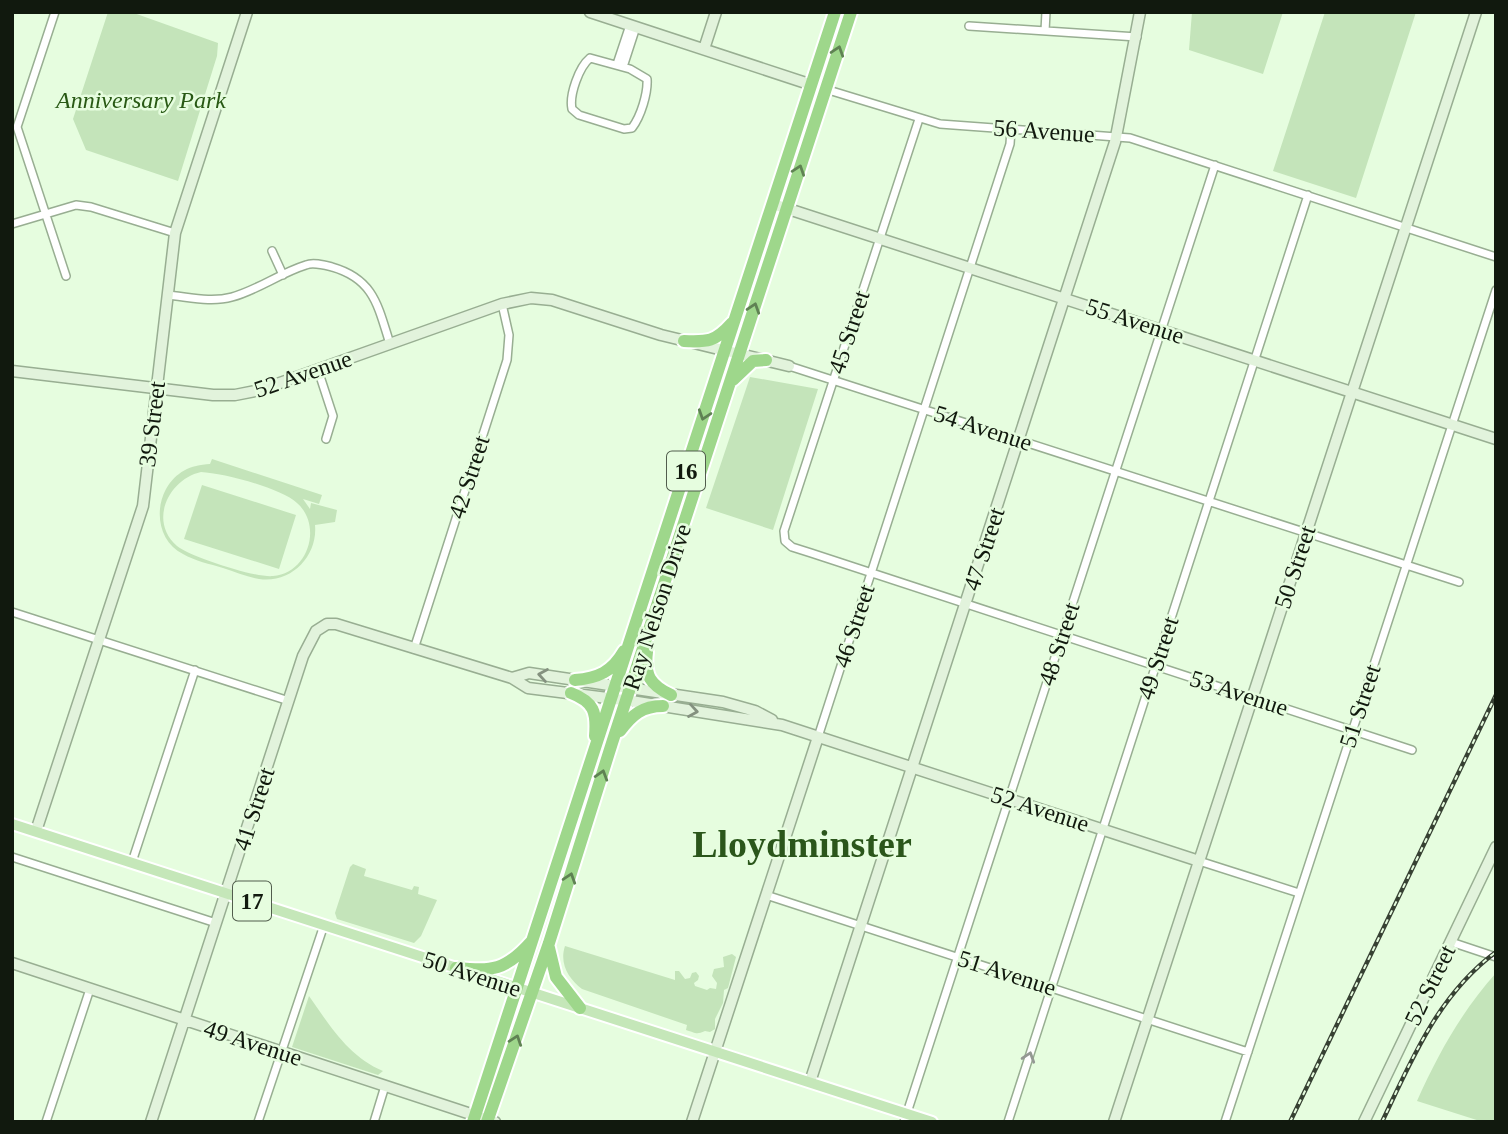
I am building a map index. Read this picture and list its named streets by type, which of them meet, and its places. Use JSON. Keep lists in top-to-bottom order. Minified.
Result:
{"streets":{"highway":["16","Ray Nelson Drive"],"main road":["17","50 Avenue"],"street":["56 Avenue","55 Avenue","45 Street","52 Avenue","39 Street","54 Avenue","42 Street","47 Street","50 Street","46 Street","48 Street","49 Street","53 Avenue","51 Street","41 Street","51 Avenue","52 Street","49 Avenue"]},"crossings":[["56 Avenue","45 Street"],["56 Avenue","47 Street"],["56 Avenue","50 Street"],["56 Avenue","Ray Nelson Drive"],["56 Avenue","46 Street"],["56 Avenue","48 Street"],["56 Avenue","49 Street"],["55 Avenue","45 Street"],["55 Avenue","47 Street"],["55 Avenue","50 Street"],["55 Avenue","Ray Nelson Drive"],["55 Avenue","46 Street"],["55 Avenue","48 Street"],["55 Avenue","49 Street"],["55 Avenue","51 Street"],["45 Street","54 Avenue"],["45 Street","53 Avenue"],["52 Avenue","39 Street"],["52 Avenue","54 Avenue"],["52 Avenue","42 Street"],["52 Avenue","47 Street"],["52 Avenue","50 Street"],["52 Avenue","Ray Nelson Drive"],["52 Avenue","46 Street"],["52 Avenue","48 Street"],["52 Avenue","49 Street"],["52 Avenue","51 Street"],["52 Avenue","41 Street"],["39 Street","50 Avenue"],["54 Avenue","42 Street"],["54 Avenue","47 Street"],["54 Avenue","50 Street"],["54 Avenue","Ray Nelson Drive"],["54 Avenue","46 Street"],["54 Avenue","48 Street"],["54 Avenue","49 Street"],["54 Avenue","51 Street"],["47 Street","53 Avenue"],["47 Street","51 Avenue"],["47 Street","50 Avenue"],["50 Street","53 Avenue"],["50 Street","51 Avenue"],["Ray Nelson Drive","50 Avenue"],["Ray Nelson Drive","49 Avenue"],["46 Street","53 Avenue"],["46 Street","51 Avenue"],["46 Street","50 Avenue"],["48 Street","53 Avenue"],["48 Street","51 Avenue"],["48 Street","50 Avenue"],["49 Street","53 Avenue"],["49 Street","51 Avenue"],["53 Avenue","51 Street"],["51 Street","51 Avenue"],["41 Street","50 Avenue"],["41 Street","49 Avenue"]],"districts":["Lloydminster"],"parks":["Anniversary Park"]}
